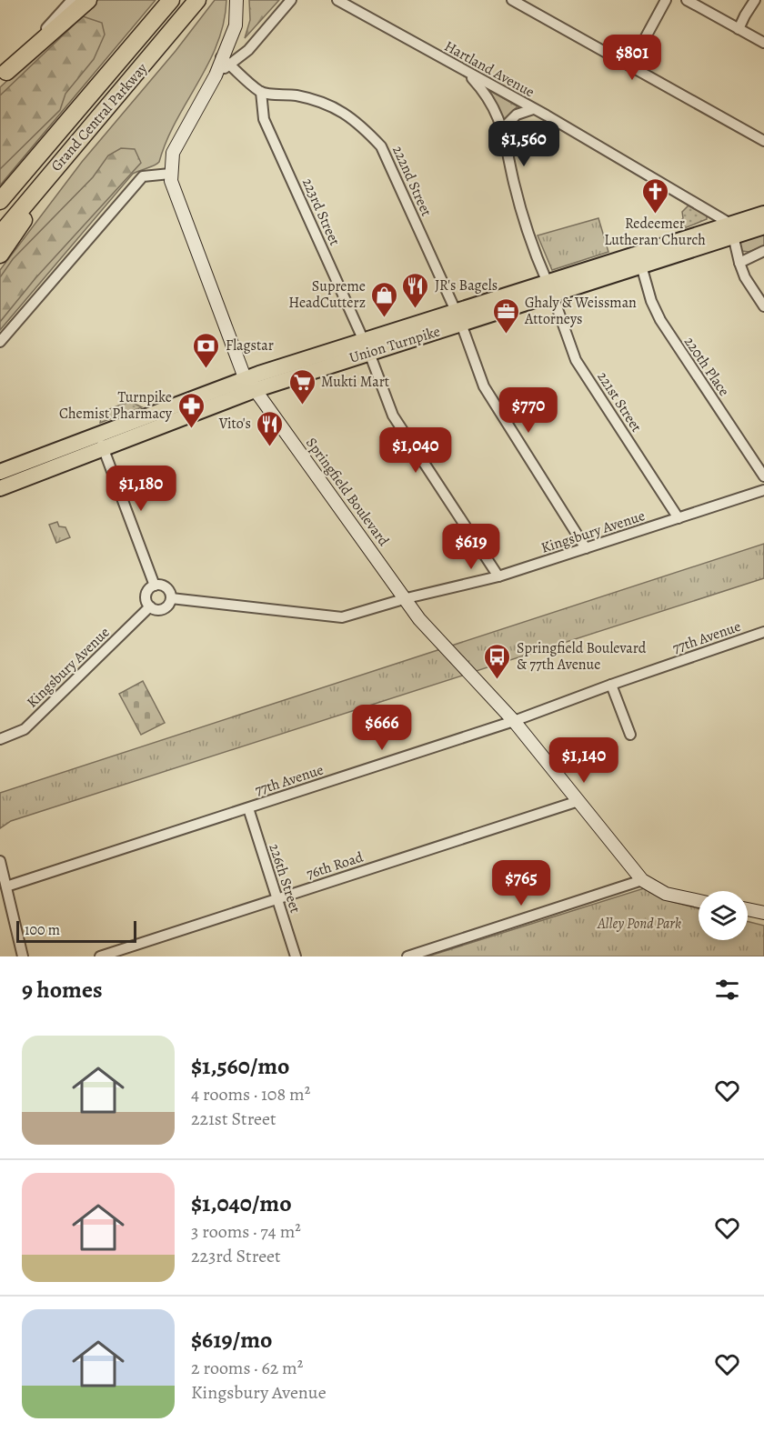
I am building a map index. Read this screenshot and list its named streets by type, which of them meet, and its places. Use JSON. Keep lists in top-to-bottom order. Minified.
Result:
{"streets":{"highway":["Grand Central Parkway"],"main road":["Union Turnpike","Springfield Boulevard"],"street":["Hartland Avenue","222nd Street","223rd Street","220th Place","221st Street","Kingsbury Avenue","77th Avenue","76th Road","226th Street"]},"crossings":[["Hartland Avenue","Union Turnpike"],["Hartland Avenue","221st Street"],["222nd Street","223rd Street"],["222nd Street","Union Turnpike"],["222nd Street","Kingsbury Avenue"],["223rd Street","Union Turnpike"],["223rd Street","Kingsbury Avenue"],["Union Turnpike","220th Place"],["Union Turnpike","221st Street"],["Union Turnpike","Springfield Boulevard"],["221st Street","Kingsbury Avenue"],["Springfield Boulevard","Kingsbury Avenue"],["Springfield Boulevard","77th Avenue"],["Springfield Boulevard","76th Road"],["77th Avenue","226th Street"],["76th Road","226th Street"]],"parks":["Alley Pond Park"],"places":{"church":["Redeemer Lutheran Church"],"restaurant":["JR's Bagels","Vito's"],"shop":["Supreme HeadCutterz"],"office":["Ghaly & Weissman Attorneys"],"bank":["Flagstar"],"supermarket":["Mukti Mart"],"pharmacy":["Turnpike Chemist Pharmacy"],"bus stop":["Springfield Boulevard & 77th Avenue"]},"scale_bar":"100 m","page":{"price":["$801","$1,560","$770","$1,040","$1,180","$619","$666","$1,140","$765"],"scale":"100 m","heading":"9 homes","list":[{"name":"$1,560/mo","note":"4 rooms · 108 m² · 221st Street"},{"name":"$1,040/mo","note":"3 rooms · 74 m² · 223rd Street"},{"name":"$619/mo","note":"2 rooms · 62 m² · Kingsbury Avenue"}]}}
